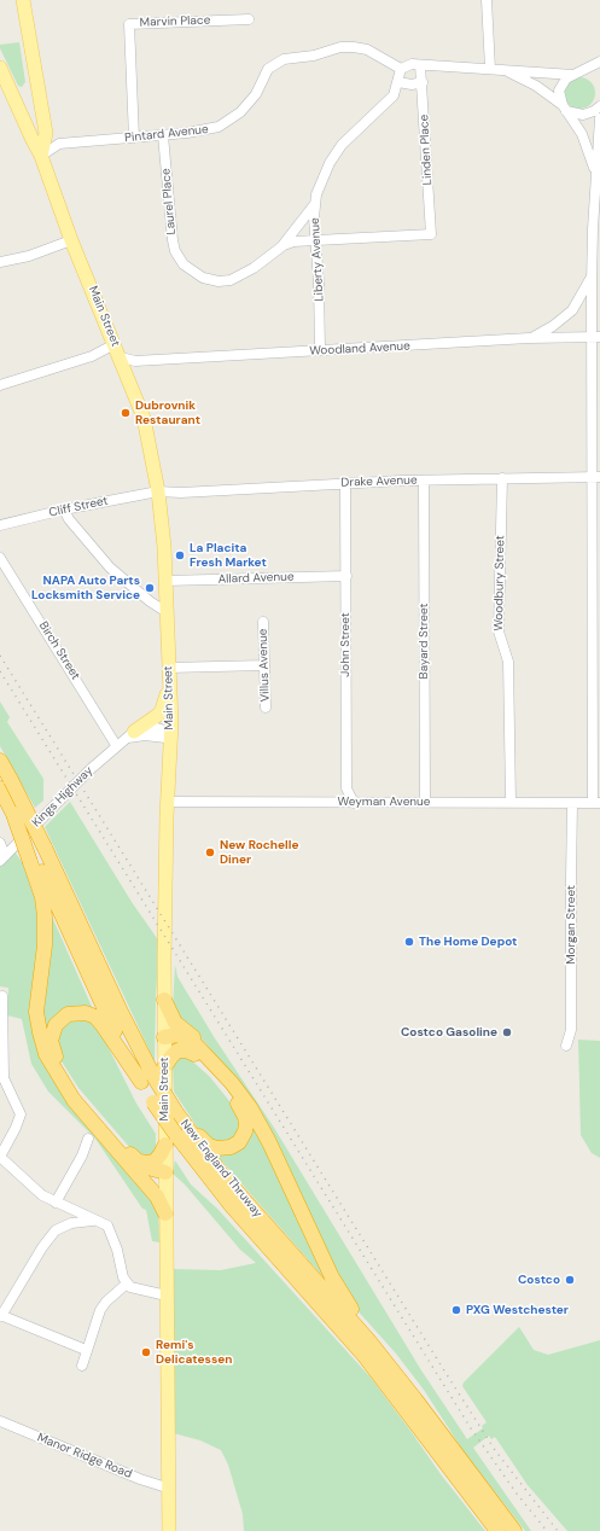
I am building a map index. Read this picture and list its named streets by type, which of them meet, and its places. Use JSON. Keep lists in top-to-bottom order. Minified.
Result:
{"streets":{"highway":["New England Thruway"],"main road":["Main Street"],"street":["Marvin Place","Pintard Avenue","Linden Place","Laurel Place","Liberty Avenue","Woodland Avenue","Drake Avenue","Cliff Street","Allard Avenue","Woodbury Street","Bayard Street","John Street","Birch Street","Villus Avenue","Kings Highway","Weyman Avenue","Morgan Street","Manor Ridge Road"]},"crossings":[["Marvin Place","Pintard Avenue"],["Pintard Avenue","Laurel Place"],["Pintard Avenue","Liberty Avenue"],["Pintard Avenue","Main Street"],["Linden Place","Laurel Place"],["Laurel Place","Liberty Avenue"],["Liberty Avenue","Woodland Avenue"],["Main Street","Woodland Avenue"],["Main Street","Drake Avenue"],["Main Street","Cliff Street"],["Main Street","Allard Avenue"],["Main Street","Kings Highway"],["Main Street","Weyman Avenue"],["Main Street","New England Thruway"],["Main Street","Manor Ridge Road"],["Drake Avenue","Cliff Street"],["Drake Avenue","Woodbury Street"],["Drake Avenue","Bayard Street"],["Drake Avenue","John Street"],["Allard Avenue","John Street"],["Woodbury Street","Weyman Avenue"],["Bayard Street","Weyman Avenue"],["John Street","Weyman Avenue"],["Birch Street","Kings Highway"],["Weyman Avenue","Morgan Street"]],"places":["Dubrovnik Restaurant","La Placita Fresh Market","NAPA Auto Parts Locksmith Service","New Rochelle Diner","The Home Depot","Costco Gasoline","Costco","PXG Westchester","Remi's Delicatessen"]}
